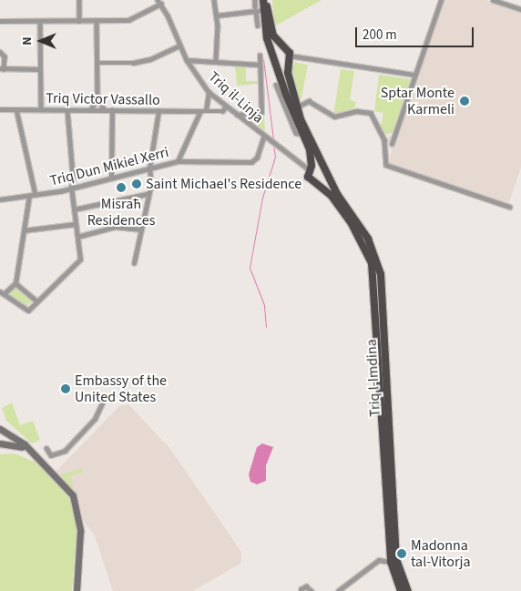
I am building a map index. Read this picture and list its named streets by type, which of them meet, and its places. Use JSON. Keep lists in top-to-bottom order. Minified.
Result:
{"streets":{"highway":["Triq l-Imdina"],"street":["Triq il-Linja","Triq Victor Vassallo","Triq Dun Mikiel Xerri"]},"crossings":[["Triq il-Linja","Triq Victor Vassallo"],["Triq il-Linja","Triq Dun Mikiel Xerri"],["Triq il-Linja","Triq l-Imdina"]],"places":["Sptar Monte Karmeli","Saint Michael's Residence","Misraħ Residences","Embassy of the United States","Madonna tal-Vitorja"],"scale_bar":"200 m","north":"left"}
